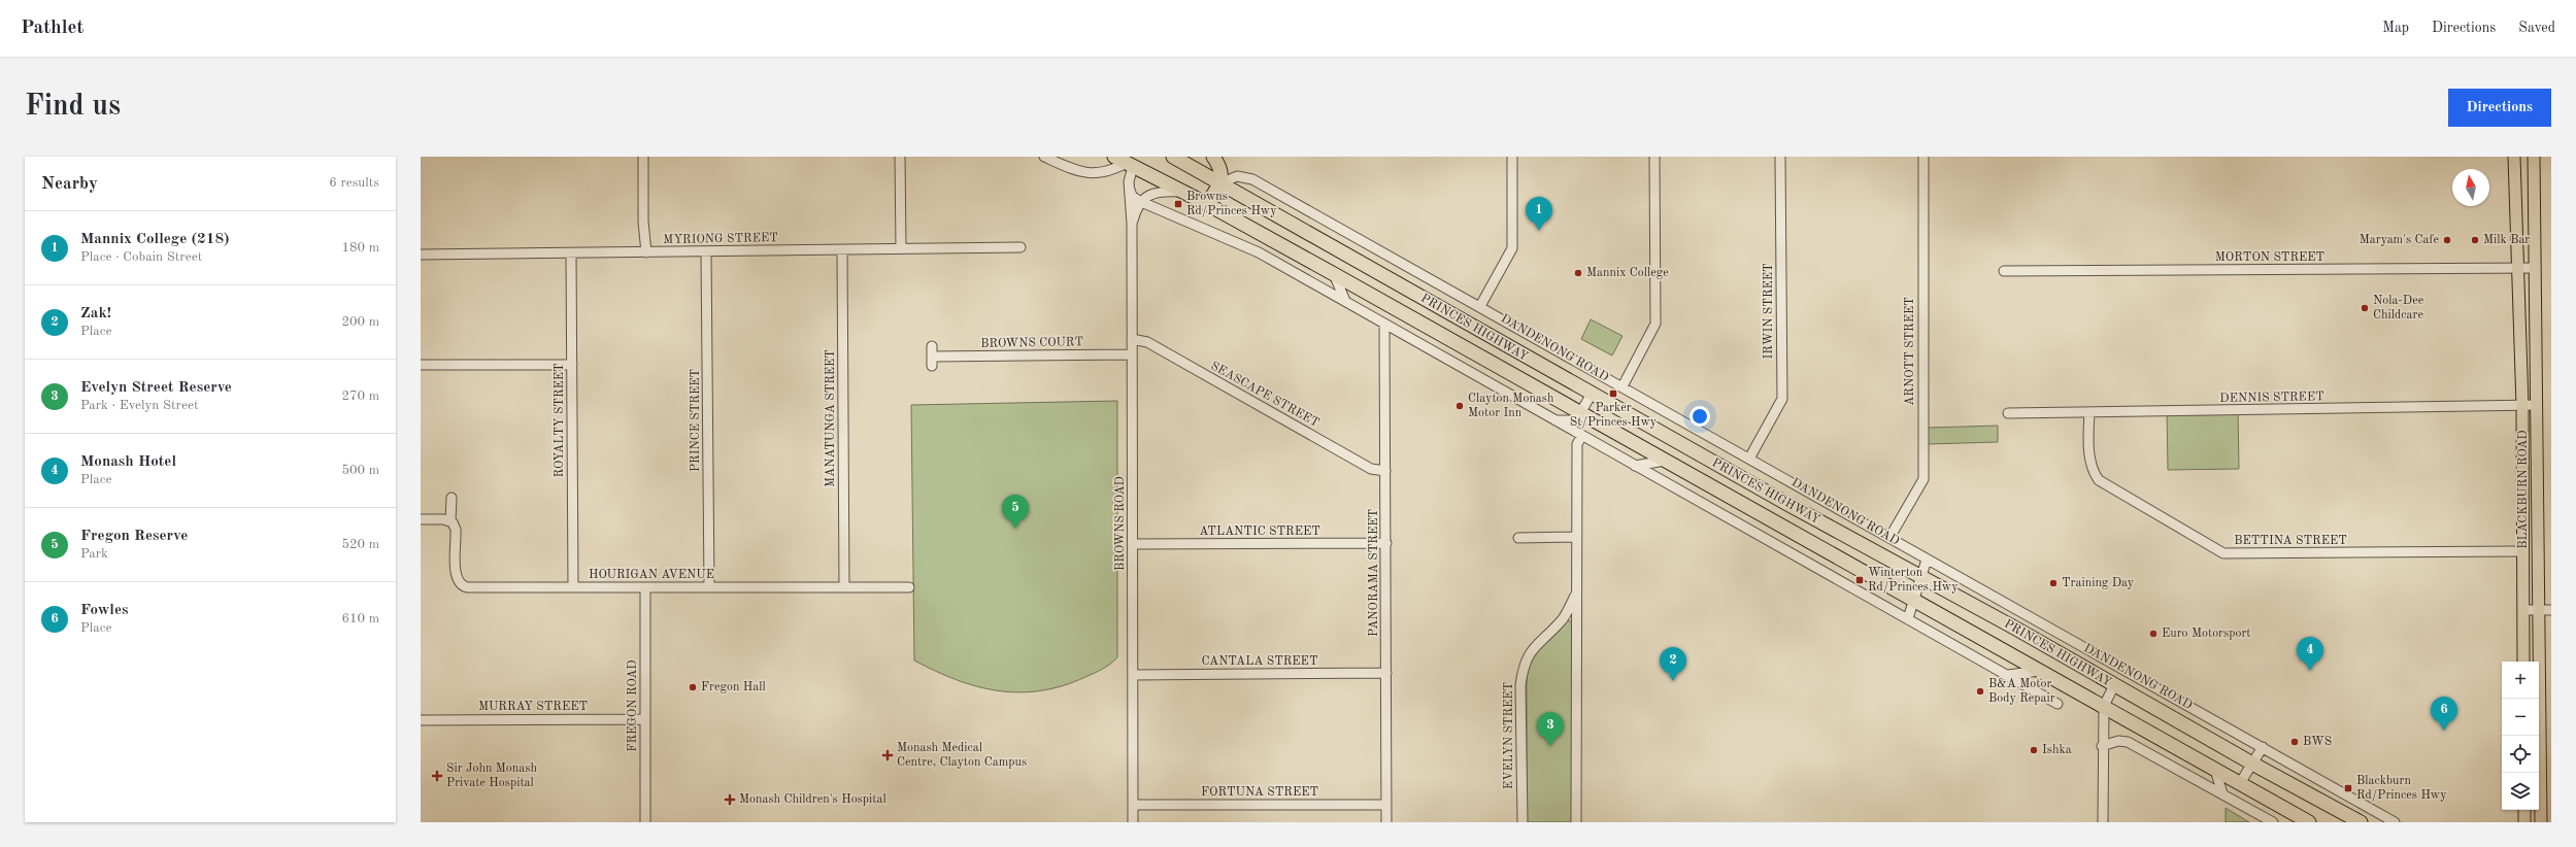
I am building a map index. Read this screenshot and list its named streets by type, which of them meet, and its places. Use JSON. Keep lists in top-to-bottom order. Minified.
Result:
{"streets":{"highway":["PRINCES HIGHWAY"],"main road":["BLACKBURN ROAD"],"street":["MYRIONG STREET","MORTON STREET","IRWIN STREET","BROWNS COURT","DANDENONG ROAD","ARNOTT STREET","SEASCAPE STREET","DENNIS STREET","MANATUNGA STREET","ROYALTY STREET","PRINCE STREET","BROWNS ROAD","ATLANTIC STREET","BETTINA STREET","PANORAMA STREET","HOURIGAN AVENUE","CANTALA STREET","FREGON ROAD","MURRAY STREET","EVELYN STREET","FORTUNA STREET"]},"crossings":[["MYRIONG STREET","MANATUNGA STREET"],["MYRIONG STREET","ROYALTY STREET"],["MYRIONG STREET","PRINCE STREET"],["MORTON STREET","BLACKBURN ROAD"],["IRWIN STREET","DANDENONG ROAD"],["PRINCES HIGHWAY","DANDENONG ROAD"],["PRINCES HIGHWAY","BROWNS ROAD"],["BROWNS COURT","BROWNS ROAD"],["DANDENONG ROAD","ARNOTT STREET"],["SEASCAPE STREET","BROWNS ROAD"],["SEASCAPE STREET","PANORAMA STREET"],["DENNIS STREET","BLACKBURN ROAD"],["DENNIS STREET","BETTINA STREET"],["MANATUNGA STREET","HOURIGAN AVENUE"],["ROYALTY STREET","HOURIGAN AVENUE"],["PRINCE STREET","HOURIGAN AVENUE"],["BLACKBURN ROAD","BETTINA STREET"],["BROWNS ROAD","ATLANTIC STREET"],["BROWNS ROAD","CANTALA STREET"],["BROWNS ROAD","FORTUNA STREET"],["ATLANTIC STREET","PANORAMA STREET"],["PANORAMA STREET","CANTALA STREET"],["PANORAMA STREET","FORTUNA STREET"],["HOURIGAN AVENUE","FREGON ROAD"],["FREGON ROAD","MURRAY STREET"]],"places":{"transit":["Browns Rd/Princes Hwy","Parker St/Princes Hwy","Winterton Rd/Princes Hwy","Blackburn Rd/Princes Hwy"],"other":["Maryam's Cafe","Milk Bar","Mannix College","Nola-Dee Childcare","Clayton Monash Motor Inn","Training Day","Euro Motorsport","Fregon Hall","B&A Motor Body Repair","BWS","Ishka"],"health":["Monash Medical Centre, Clayton Campus","Sir John Monash Private Hospital","Monash Children's Hospital"]},"north":"top","page":{"header":"Pathlet","nav":["Map","Directions","Saved"],"buttons":"Directions","title":"Find us","heading":["Nearby","6 results"],"pins":["1","5","4","2","6","3"],"list":[{"mark":"1","name":"Mannix College (218)","note":"Place · Cobain Street","value":"180 m"},{"mark":"2","name":"Zak!","note":"Place","value":"200 m"},{"mark":"3","name":"Evelyn Street Reserve","note":"Park · Evelyn Street","value":"270 m"},{"mark":"4","name":"Monash Hotel","note":"Place","value":"500 m"},{"mark":"5","name":"Fregon Reserve","note":"Park","value":"520 m"},{"mark":"6","name":"Fowles","note":"Place","value":"610 m"}],"map_buttons":["+","−"]}}
